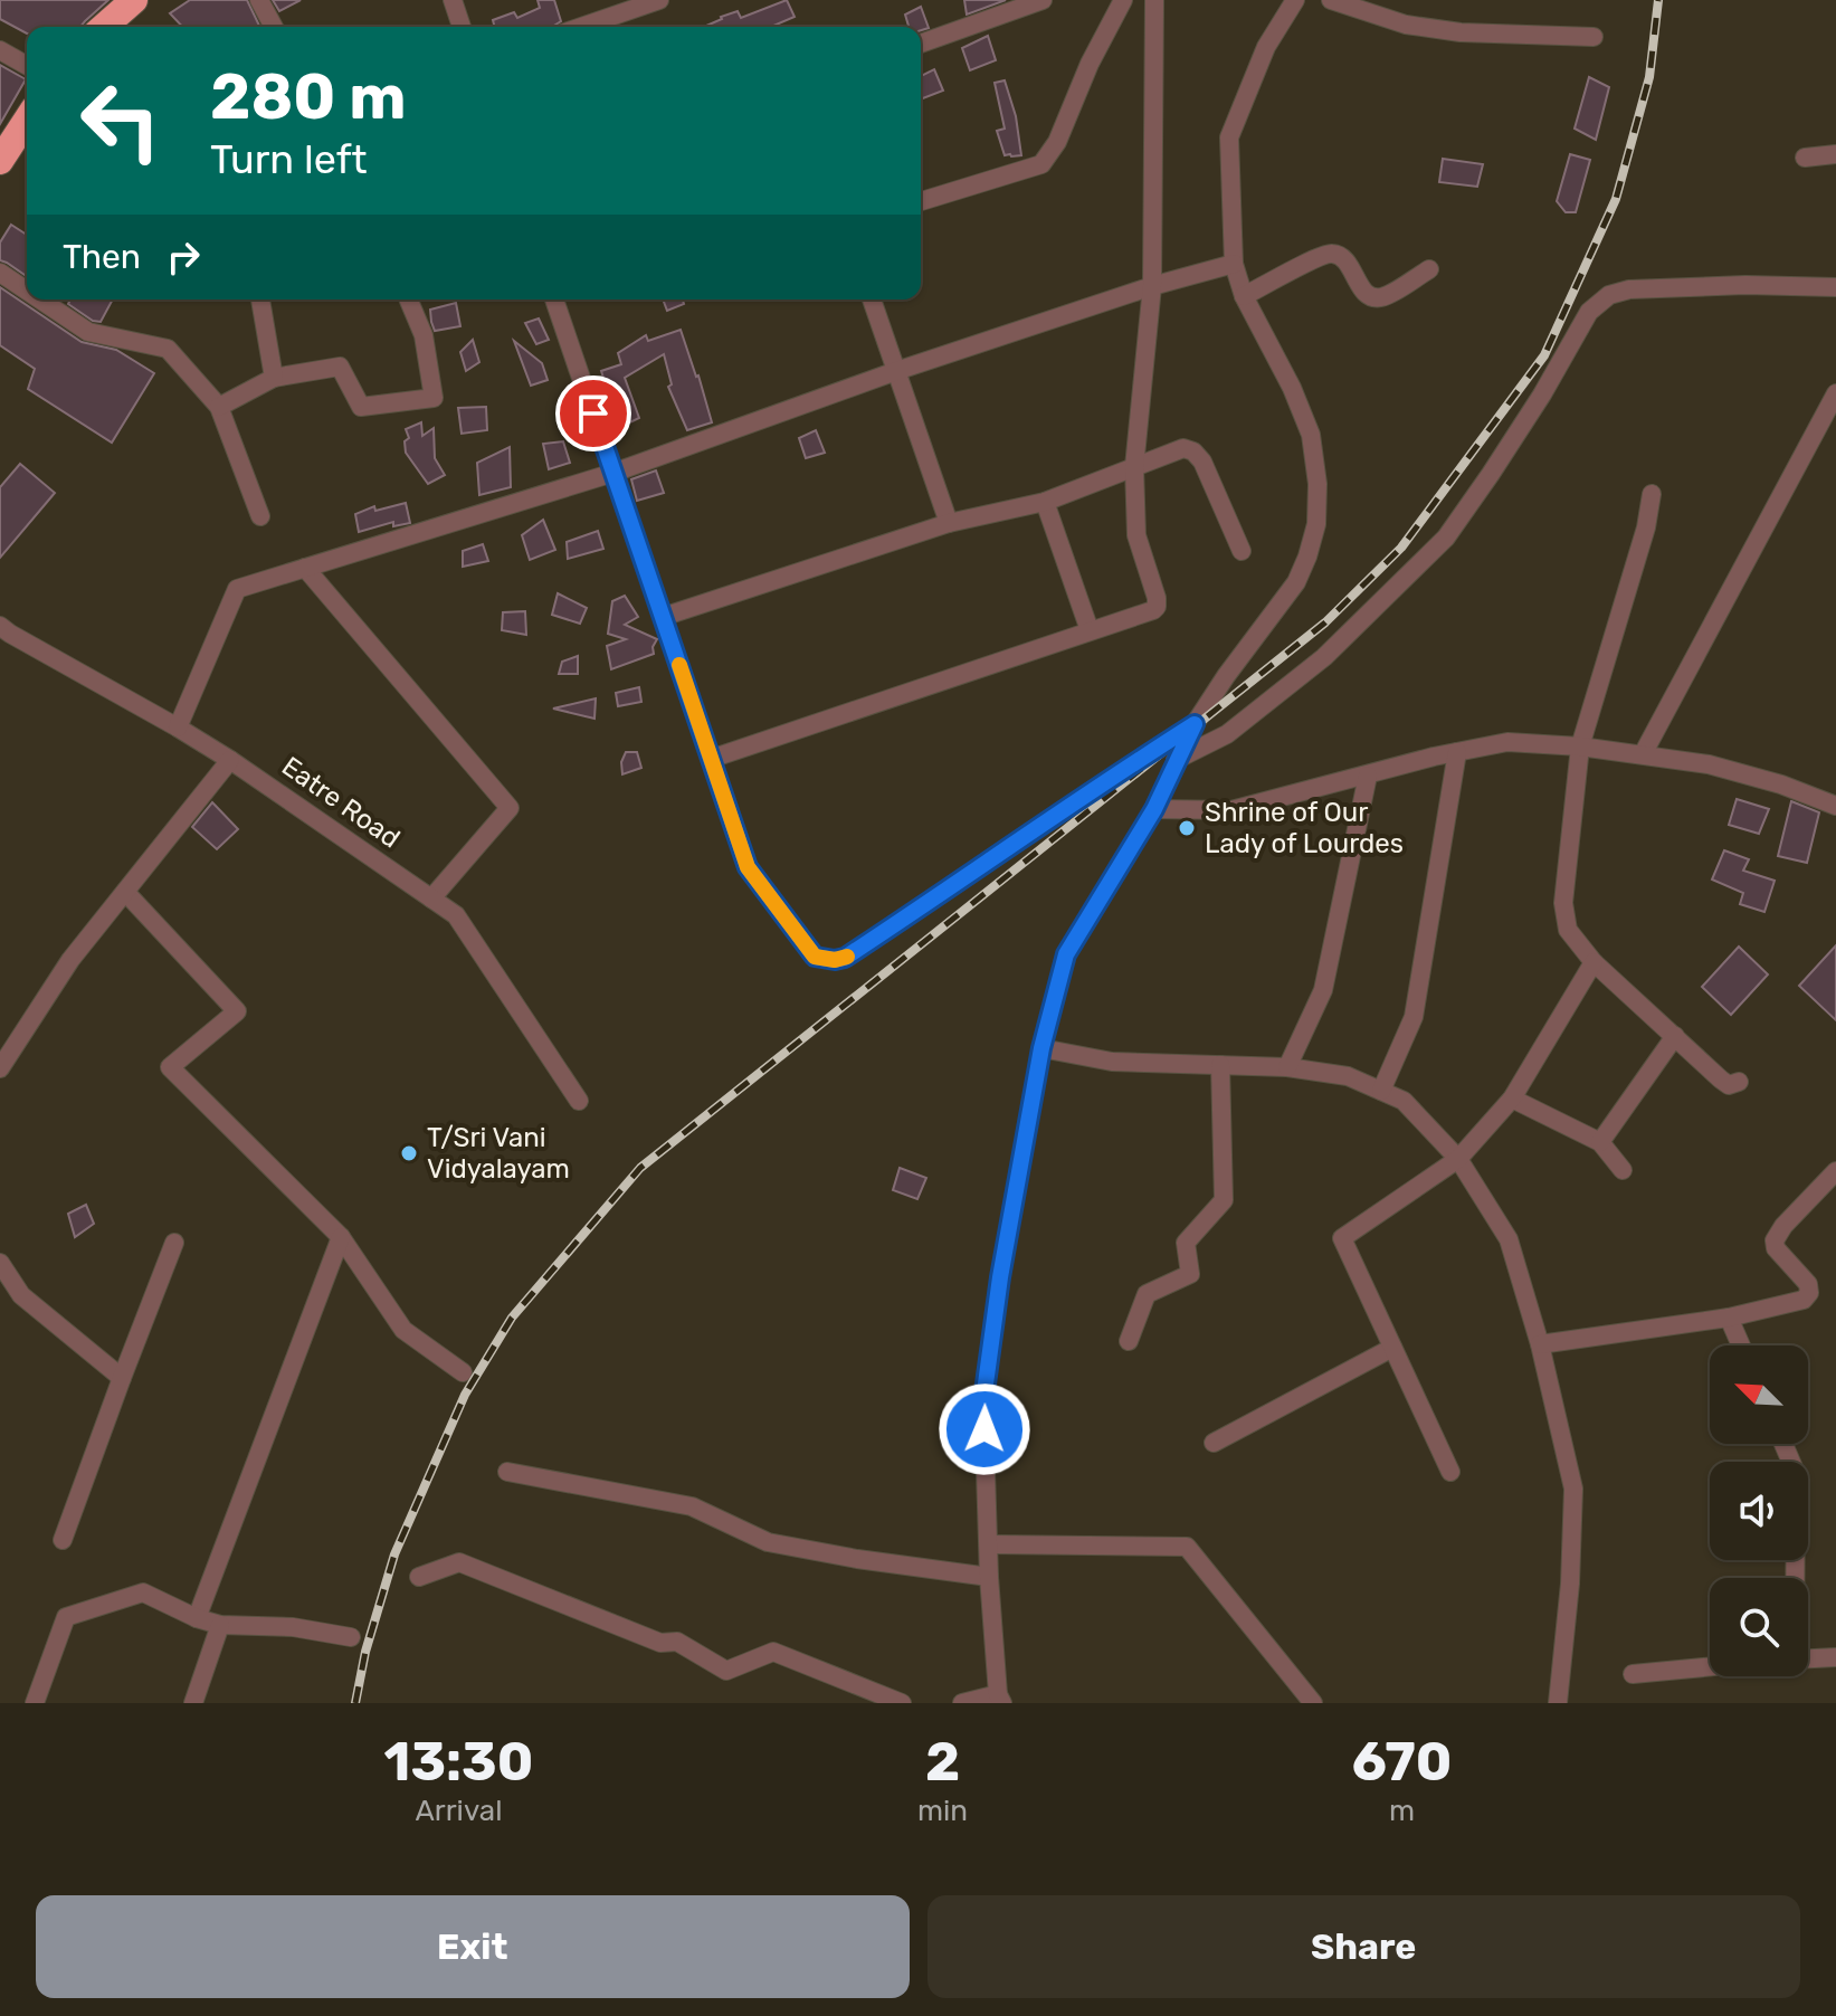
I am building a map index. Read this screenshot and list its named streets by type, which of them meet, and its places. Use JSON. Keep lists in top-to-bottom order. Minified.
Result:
{"streets":{"street":["Eatre Road"]},"places":["Shrine of Our Lady of Lourdes","T/Sri Vani Vidyalayam"],"north":"top left","page":{"turn":["280 m","Turn left"],"then":"Then","eta":["13:30","Arrival","2","min","670","m"],"buttons":["Exit","Share"]}}
